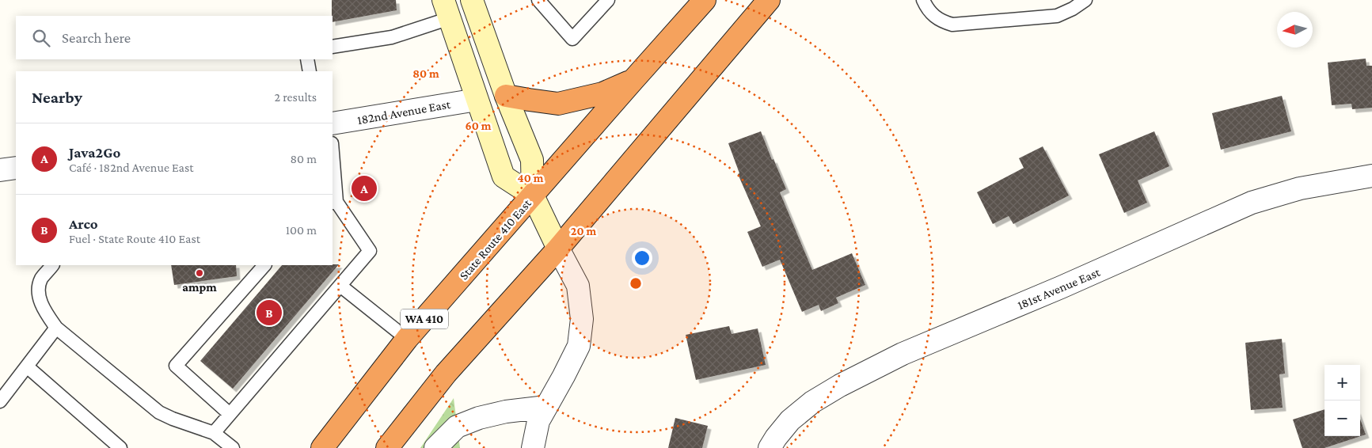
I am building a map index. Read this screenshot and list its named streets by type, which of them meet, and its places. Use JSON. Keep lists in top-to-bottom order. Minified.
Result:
{"streets":{"highway":["State Route 410 East","WA 410"],"street":["182nd Avenue East","181st Avenue East"]},"places":["ampm"],"north":"left","page":{"search":"Search here","heading":["Nearby","2 results"],"list":[{"mark":"A","name":"Java2Go","note":"Café · 182nd Avenue East","value":"80 m"},{"mark":"B","name":"Arco","note":"Fuel · State Route 410 East","value":"100 m"}],"pins":["A","B"],"map_buttons":["+","−"]},"rings":["80 m","60 m","40 m","20 m"]}
